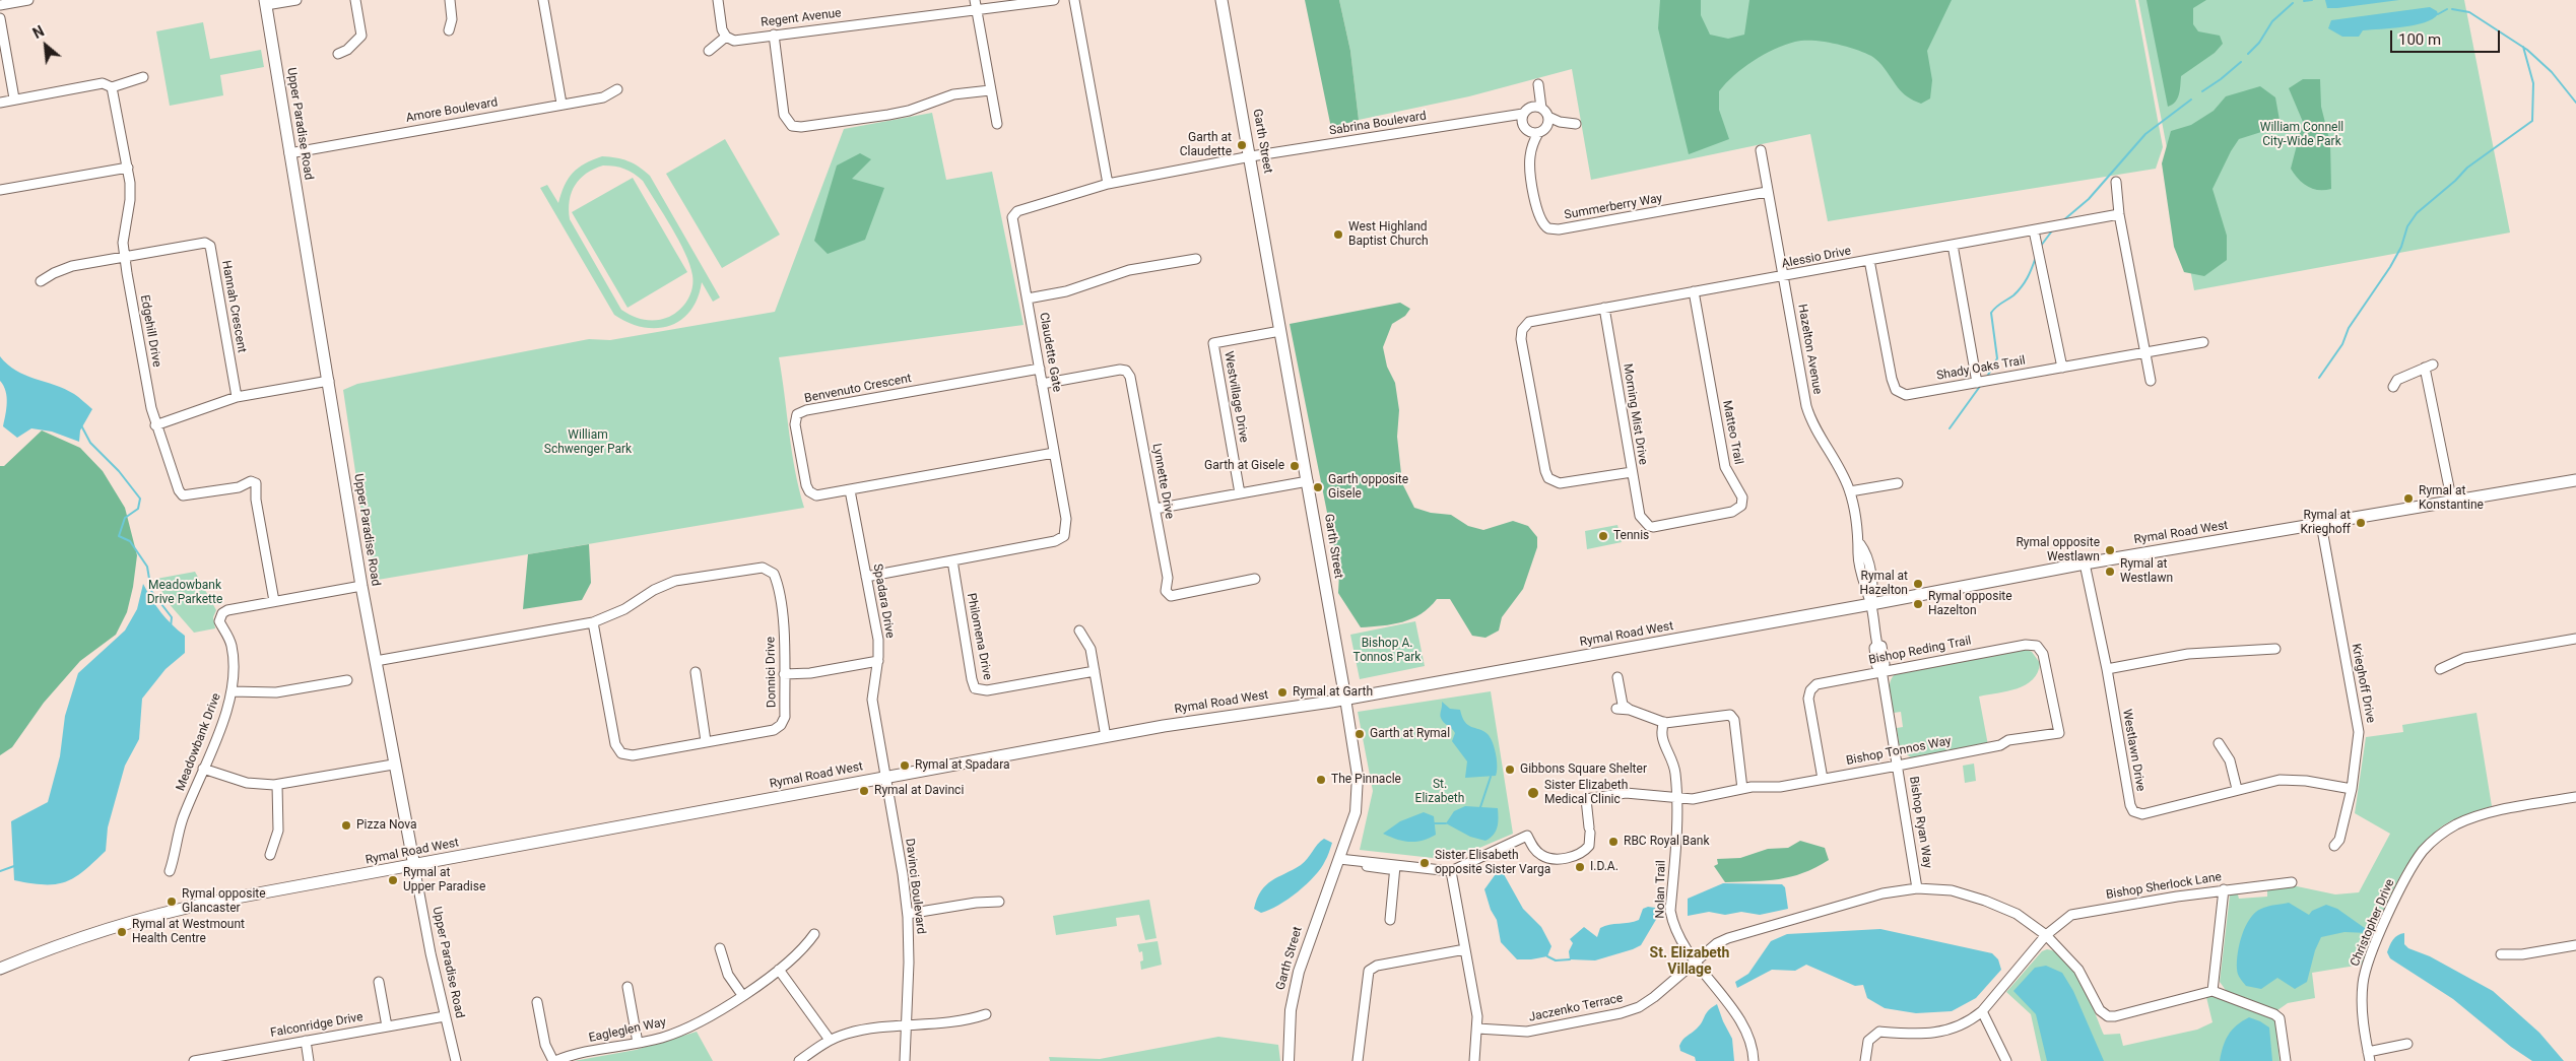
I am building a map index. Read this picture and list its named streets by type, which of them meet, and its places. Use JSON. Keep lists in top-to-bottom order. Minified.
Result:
{"streets":{"main road":["Upper Paradise Road","Garth Street","Rymal Road West"],"street":["Regent Avenue","Amore Boulevard","Sabrina Boulevard","Summerberry Way","Alessio Drive","Hannah Crescent","Edgehill Drive","Hazelton Avenue","Claudette Gate","Shady Oaks Trail","Benvenuto Crescent","Westvillage Drive","Morning Mist Drive","Matteo Trail","Lynnette Drive","Spadara Drive","Philomena Drive","Bishop Reding Trail","Donnici Drive","Krieghoff Drive","Meadowbank Drive","Westlawn Drive","Bishop Tonnos Way","Bishop Ryan Way","Davinci Boulevard","Bishop Sherlock Lane","Nolan Trail","Christopher Drive","Jaczenko Terrace","Falconridge Drive","Eagleglen Way"]},"crossings":[["Amore Boulevard","Upper Paradise Road"],["Upper Paradise Road","Rymal Road West"],["Upper Paradise Road","Donnici Drive"],["Upper Paradise Road","Meadowbank Drive"],["Upper Paradise Road","Falconridge Drive"],["Sabrina Boulevard","Garth Street"],["Sabrina Boulevard","Summerberry Way"],["Sabrina Boulevard","Claudette Gate"],["Garth Street","Claudette Gate"],["Garth Street","Westvillage Drive"],["Garth Street","Rymal Road West"],["Summerberry Way","Hazelton Avenue"],["Alessio Drive","Hazelton Avenue"],["Alessio Drive","Shady Oaks Trail"],["Alessio Drive","Morning Mist Drive"],["Alessio Drive","Matteo Trail"],["Hannah Crescent","Edgehill Drive"],["Edgehill Drive","Meadowbank Drive"],["Hazelton Avenue","Rymal Road West"],["Hazelton Avenue","Bishop Ryan Way"],["Claudette Gate","Benvenuto Crescent"],["Claudette Gate","Lynnette Drive"],["Claudette Gate","Spadara Drive"],["Claudette Gate","Philomena Drive"],["Benvenuto Crescent","Spadara Drive"],["Morning Mist Drive","Matteo Trail"],["Rymal Road West","Spadara Drive"],["Rymal Road West","Krieghoff Drive"],["Rymal Road West","Westlawn Drive"],["Rymal Road West","Bishop Ryan Way"],["Rymal Road West","Davinci Boulevard"],["Spadara Drive","Davinci Boulevard"],["Bishop Reding Trail","Bishop Tonnos Way"],["Bishop Reding Trail","Bishop Ryan Way"],["Krieghoff Drive","Westlawn Drive"],["Bishop Tonnos Way","Bishop Ryan Way"],["Bishop Tonnos Way","Nolan Trail"],["Bishop Ryan Way","Jaczenko Terrace"],["Bishop Sherlock Lane","Jaczenko Terrace"],["Nolan Trail","Jaczenko Terrace"]],"districts":["St. Elizabeth Village"],"parks":["William Connell City-Wide Park","William Schwenger Park","Meadowbank Drive Parkette","Bishop A. Tonnos Park","St. Elizabeth"],"places":["Garth at Claudette","West Highland Baptist Church","Garth at Gisele","Garth opposite Gisele","Rymal at Konstantine","Rymal at Krieghoff","Tennis","Rymal opposite Westlawn","Rymal at Westlawn","Rymal at Hazelton","Rymal opposite Hazelton","Rymal at Garth","Garth at Rymal","Rymal at Spadara","Gibbons Square Shelter","The Pinnacle","Rymal at Davinci","Sister Elizabeth Medical Clinic","Pizza Nova","RBC Royal Bank","Sister Elisabeth opposite Sister Varga","I.D.A.","Rymal at Upper Paradise","Rymal opposite Glancaster","Rymal at Westmount Health Centre"],"scale_bar":"100 m","north":"top left"}
